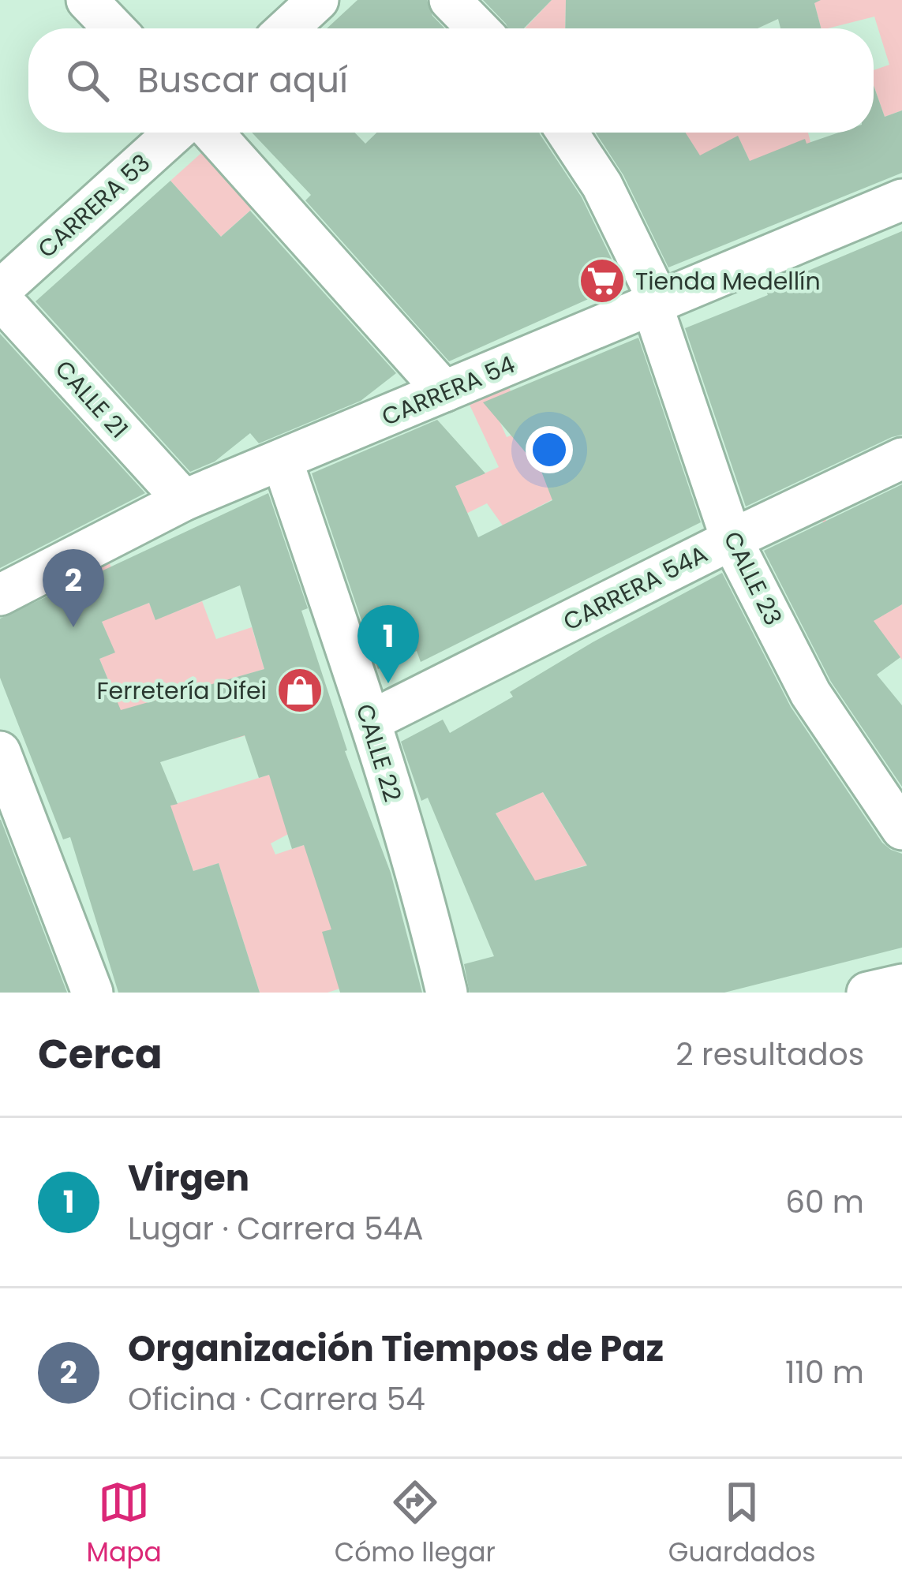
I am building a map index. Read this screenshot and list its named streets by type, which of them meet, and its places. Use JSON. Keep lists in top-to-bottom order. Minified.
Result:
{"streets":{"street":["CARRERA 53","CARRERA 54","CALLE 21","CALLE 23","CARRERA 54A","CALLE 22"]},"crossings":[["CARRERA 54","CALLE 21"],["CARRERA 54","CALLE 23"],["CARRERA 54","CALLE 22"],["CALLE 23","CARRERA 54A"],["CARRERA 54A","CALLE 22"]],"places":{"supermarket":["Tienda Medellín"],"shop":["Ferretería Difei"]},"page":{"search":"Buscar aquí","pins":["2","1"],"heading":["Cerca","2 resultados"],"list":[{"mark":"1","name":"Virgen","note":"Lugar · Carrera 54A","value":"60 m"},{"mark":"2","name":"Organización Tiempos de Paz","note":"Oficina · Carrera 54","value":"110 m"}],"nav":["Mapa","Cómo llegar","Guardados"]}}
